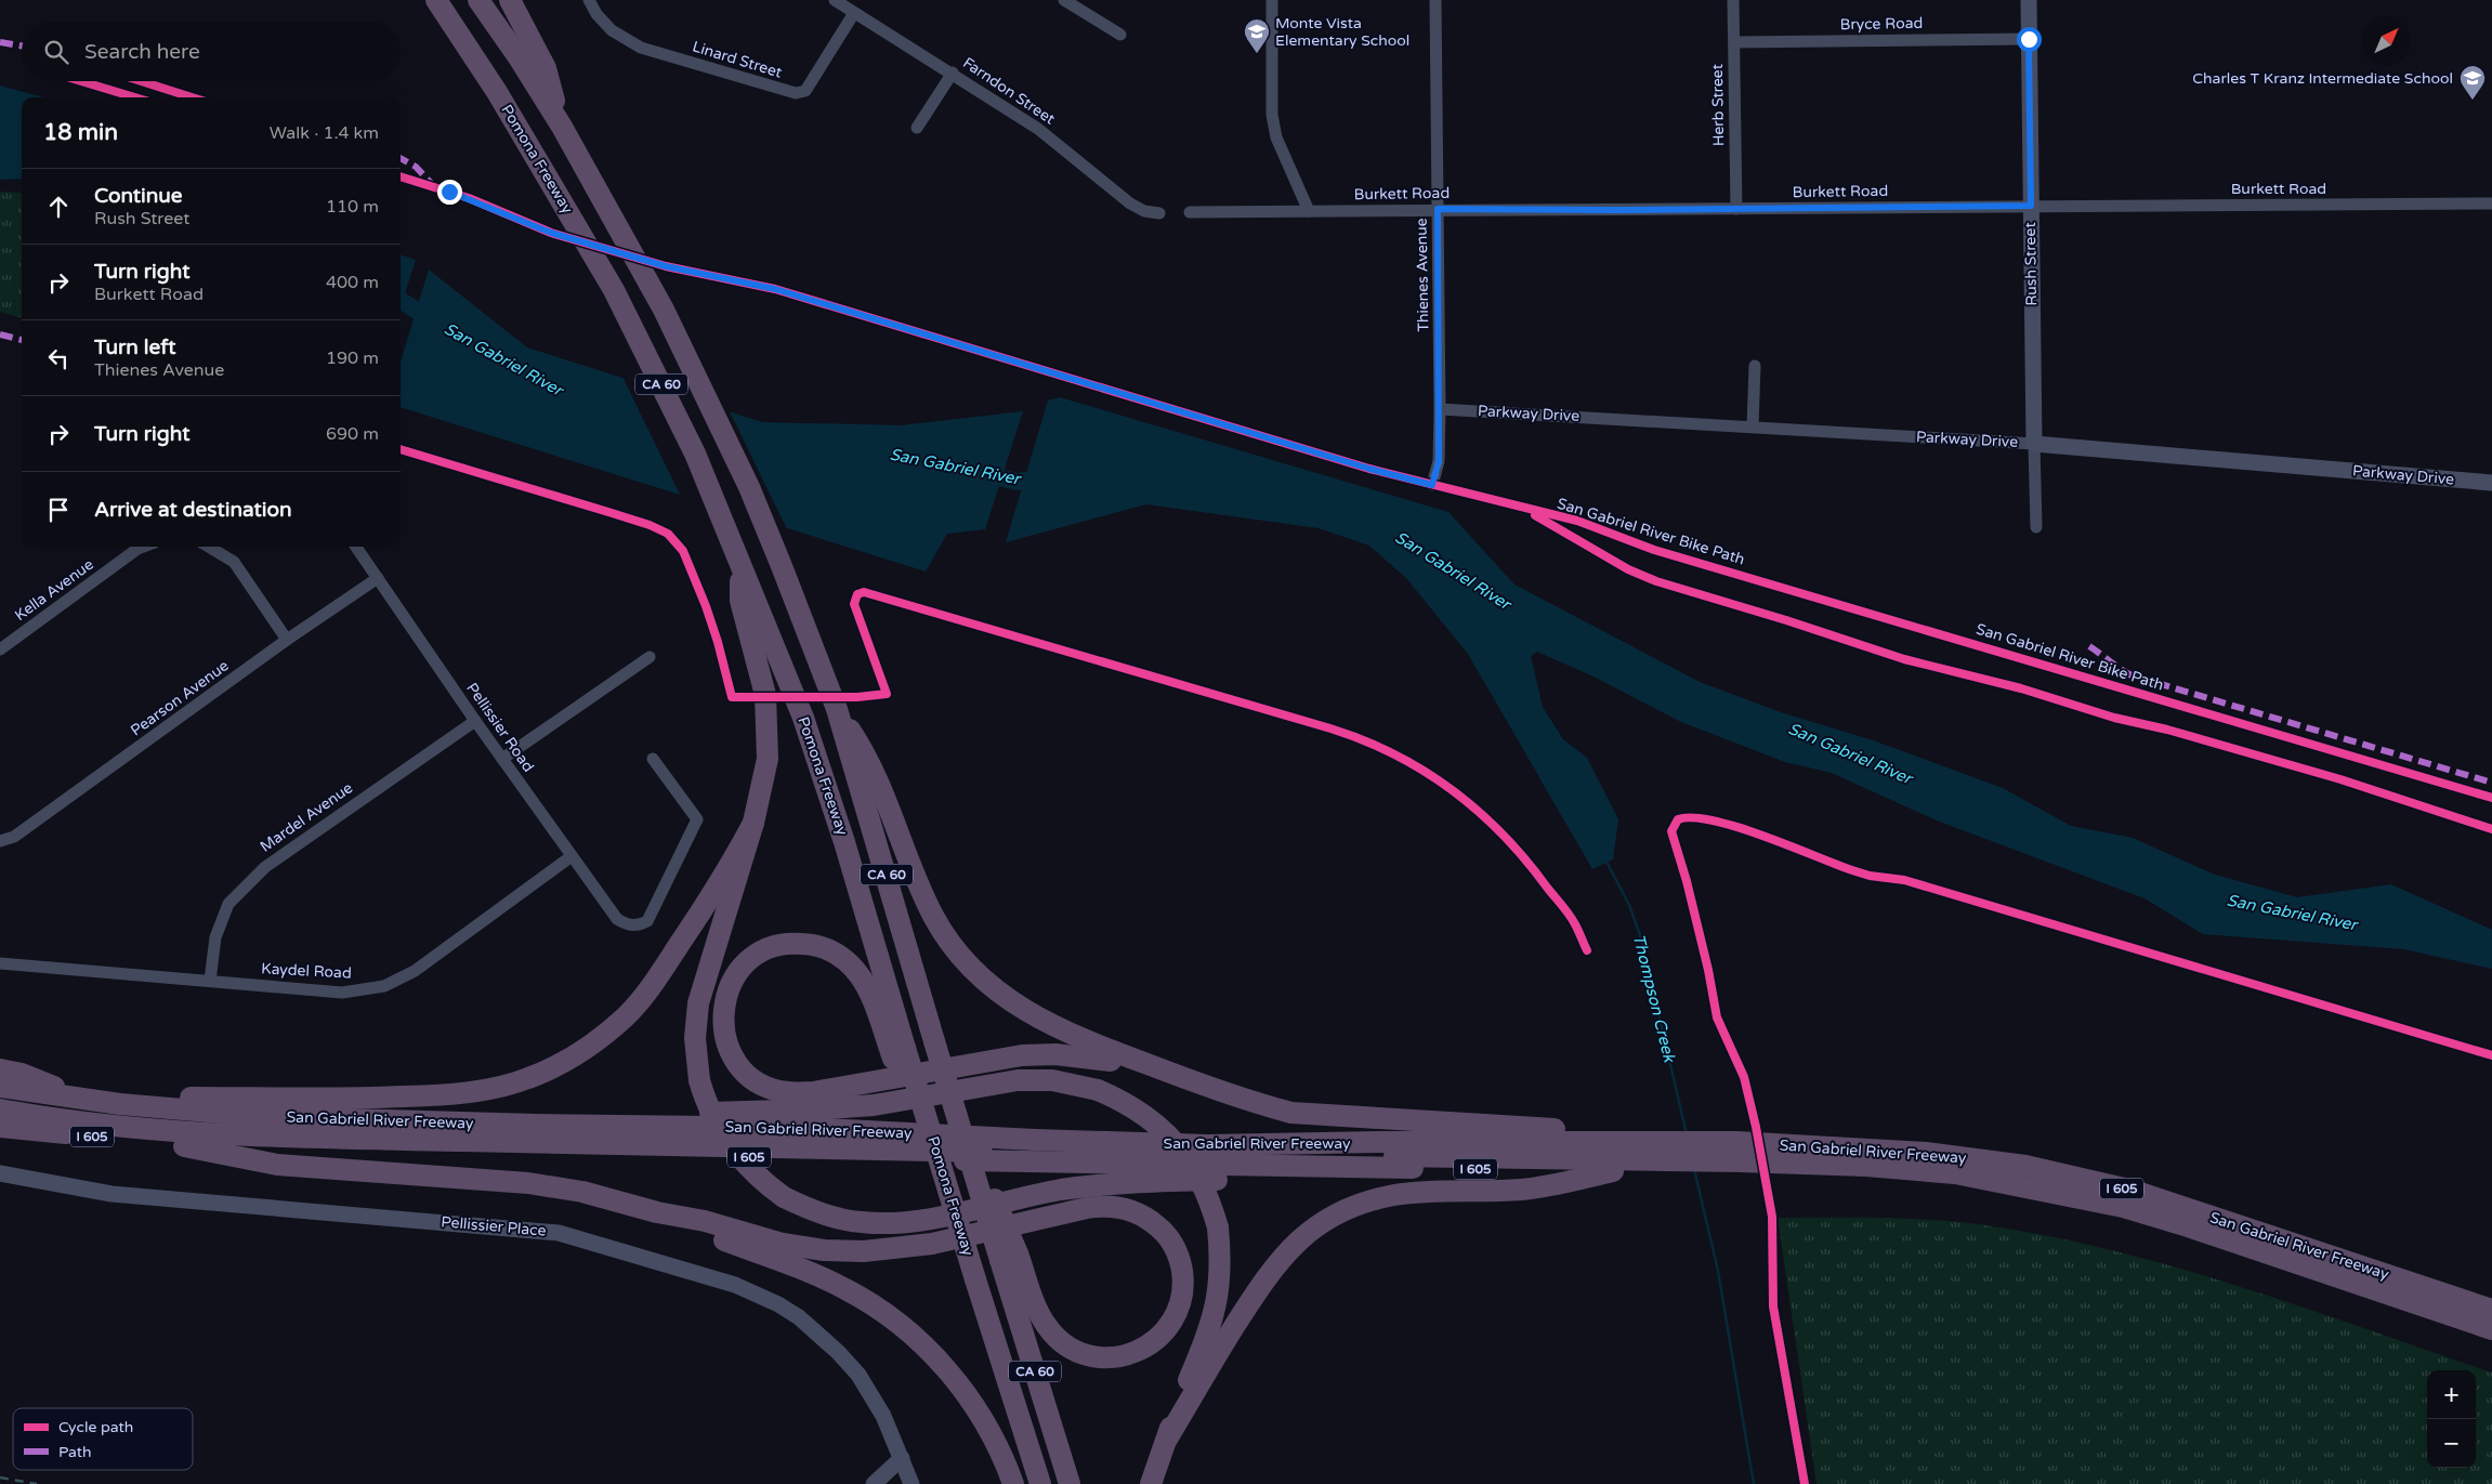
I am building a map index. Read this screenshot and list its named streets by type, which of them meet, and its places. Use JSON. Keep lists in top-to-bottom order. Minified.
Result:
{"streets":{"highway":["Pomona Freeway","CA 60","San Gabriel River Freeway","I 605"],"main road":["Rush Street","Parkway Drive","Pellissier Place"],"street":["Bryce Road","Linard Street","Farndon Street","Herb Street","Burkett Road","Thienes Avenue","Kella Avenue","Pearson Avenue","Pellissier Road","Mardel Avenue","Kaydel Road"],"cycle path":["San Gabriel River Bike Path"]},"crossings":[["Bryce Road","Herb Street"],["Bryce Road","Rush Street"],["Linard Street","Farndon Street"],["Herb Street","Burkett Road"],["Burkett Road","Rush Street"],["Burkett Road","Thienes Avenue"],["Rush Street","Parkway Drive"],["Thienes Avenue","Parkway Drive"],["Pearson Avenue","Pellissier Road"],["Pellissier Road","Mardel Avenue"],["Pellissier Road","Kaydel Road"],["Mardel Avenue","Kaydel Road"]],"water":["San Gabriel River","Thompson Creek"],"places":{"school or university":["Monte Vista Elementary School","Charles T Kranz Intermediate School"]},"legend":["Cycle path","Path"],"north":"top right","page":{"search":"Search here","heading":["18 min","Walk · 1.4 km"],"list":[["Continue","Rush Street","110 m"],["Turn right","Burkett Road","400 m"],["Turn left","Thienes Avenue","190 m"],["Turn right","690 m"],"Arrive at destination"],"map_buttons":["+","−"]}}
